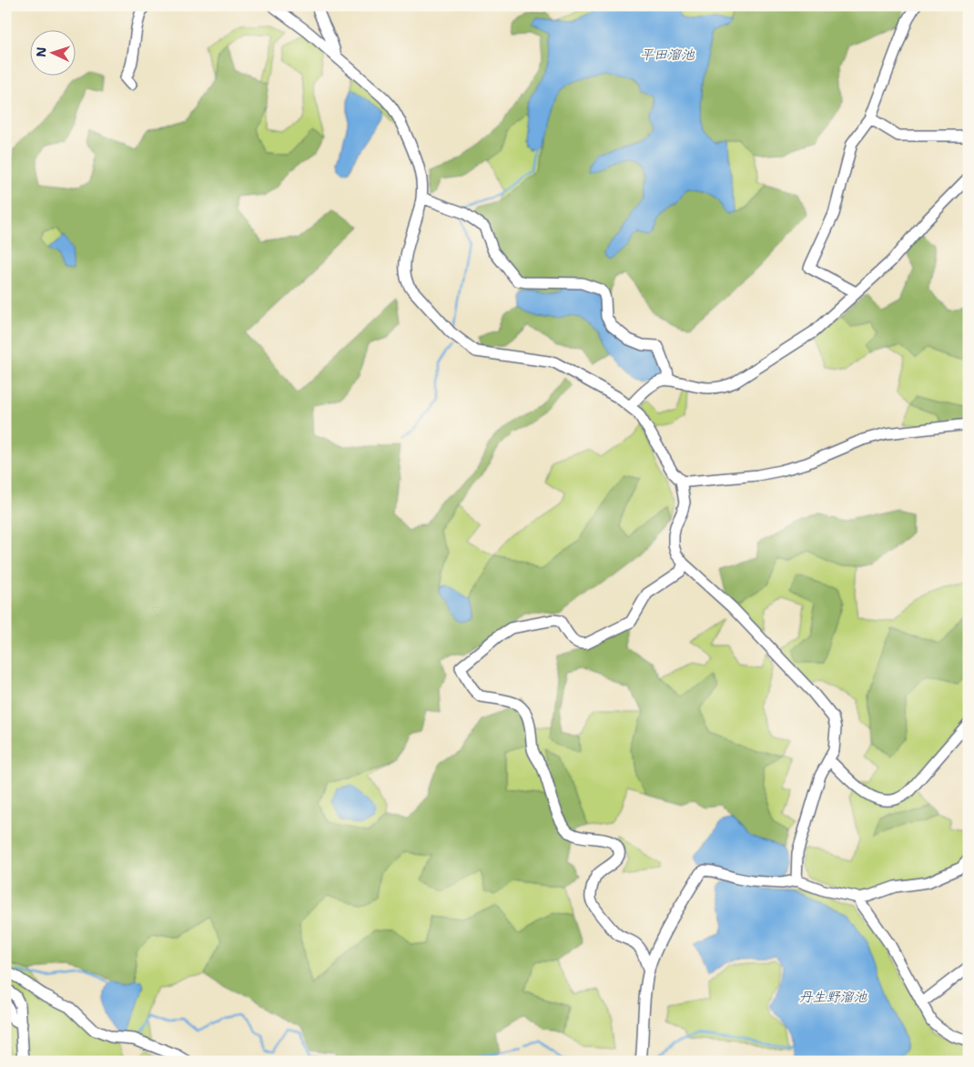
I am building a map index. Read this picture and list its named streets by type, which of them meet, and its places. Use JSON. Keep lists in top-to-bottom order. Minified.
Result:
{"water":["平田溜池","丹生野溜池"],"north":"left"}
